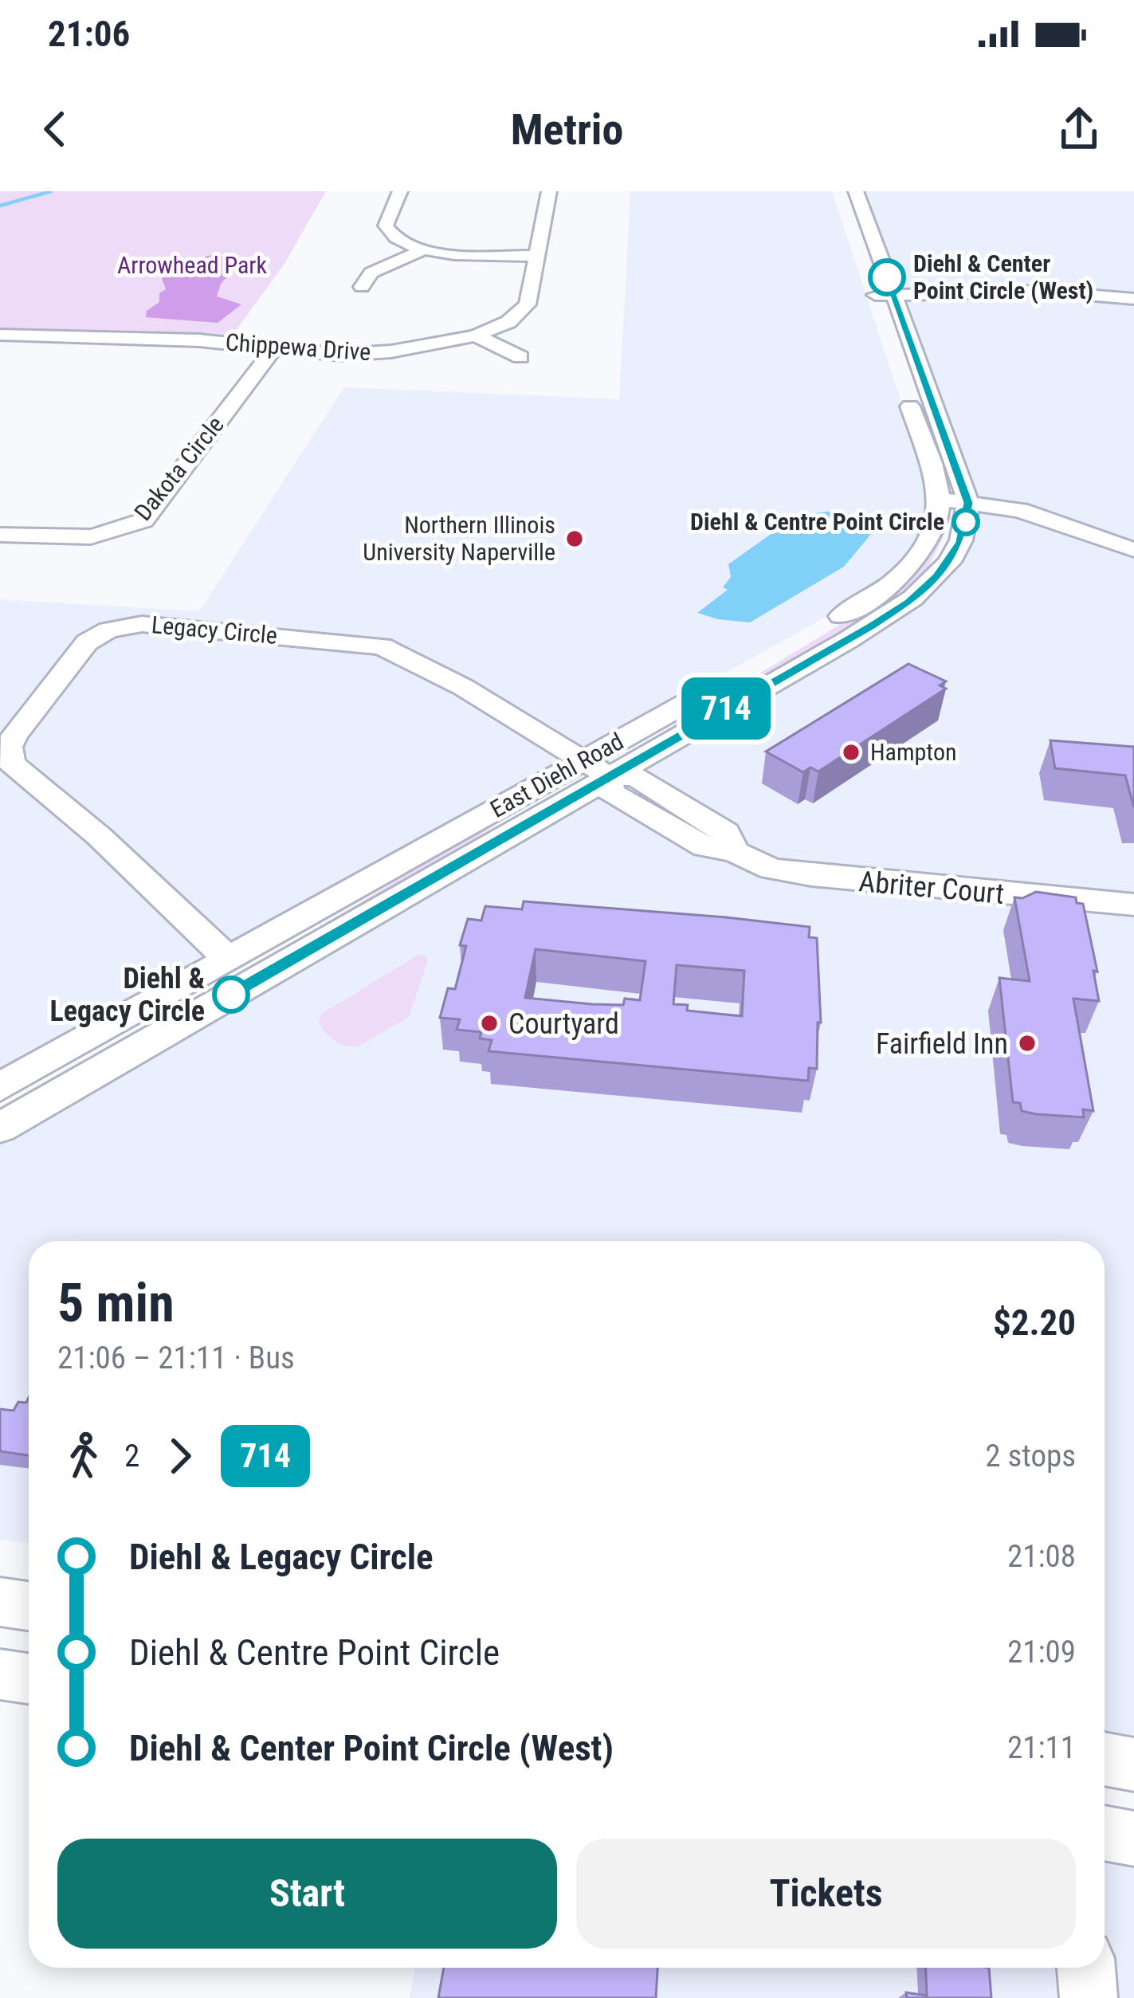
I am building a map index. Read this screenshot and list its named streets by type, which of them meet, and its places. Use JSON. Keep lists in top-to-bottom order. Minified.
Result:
{"streets":{"street":["Chippewa Drive","Dakota Circle","Legacy Circle","East Diehl Road","Abriter Court"]},"crossings":[["Chippewa Drive","Dakota Circle"],["Legacy Circle","East Diehl Road"],["Legacy Circle","Abriter Court"],["East Diehl Road","Abriter Court"]],"parks":["Arrowhead Park"],"places":["Diehl & Center Point Circle (West)","Diehl & Centre Point Circle","Northern Illinois University Naperville","Hampton","Diehl & Legacy Circle","Courtyard","Fairfield Inn"],"lines":["bus line 714"],"page":{"status":"21:06","header":"Metrio","on_map":"714","heading":["5 min","21:06 – 21:11 · Bus","$2.20"],"legs":["2","714","2 stops"],"list":[{"name":"Diehl & Legacy Circle","value":"21:08"},{"name":"Diehl & Centre Point Circle","value":"21:09"},{"name":"Diehl & Center Point Circle (West)","value":"21:11"}],"buttons":["Start","Tickets"]}}
